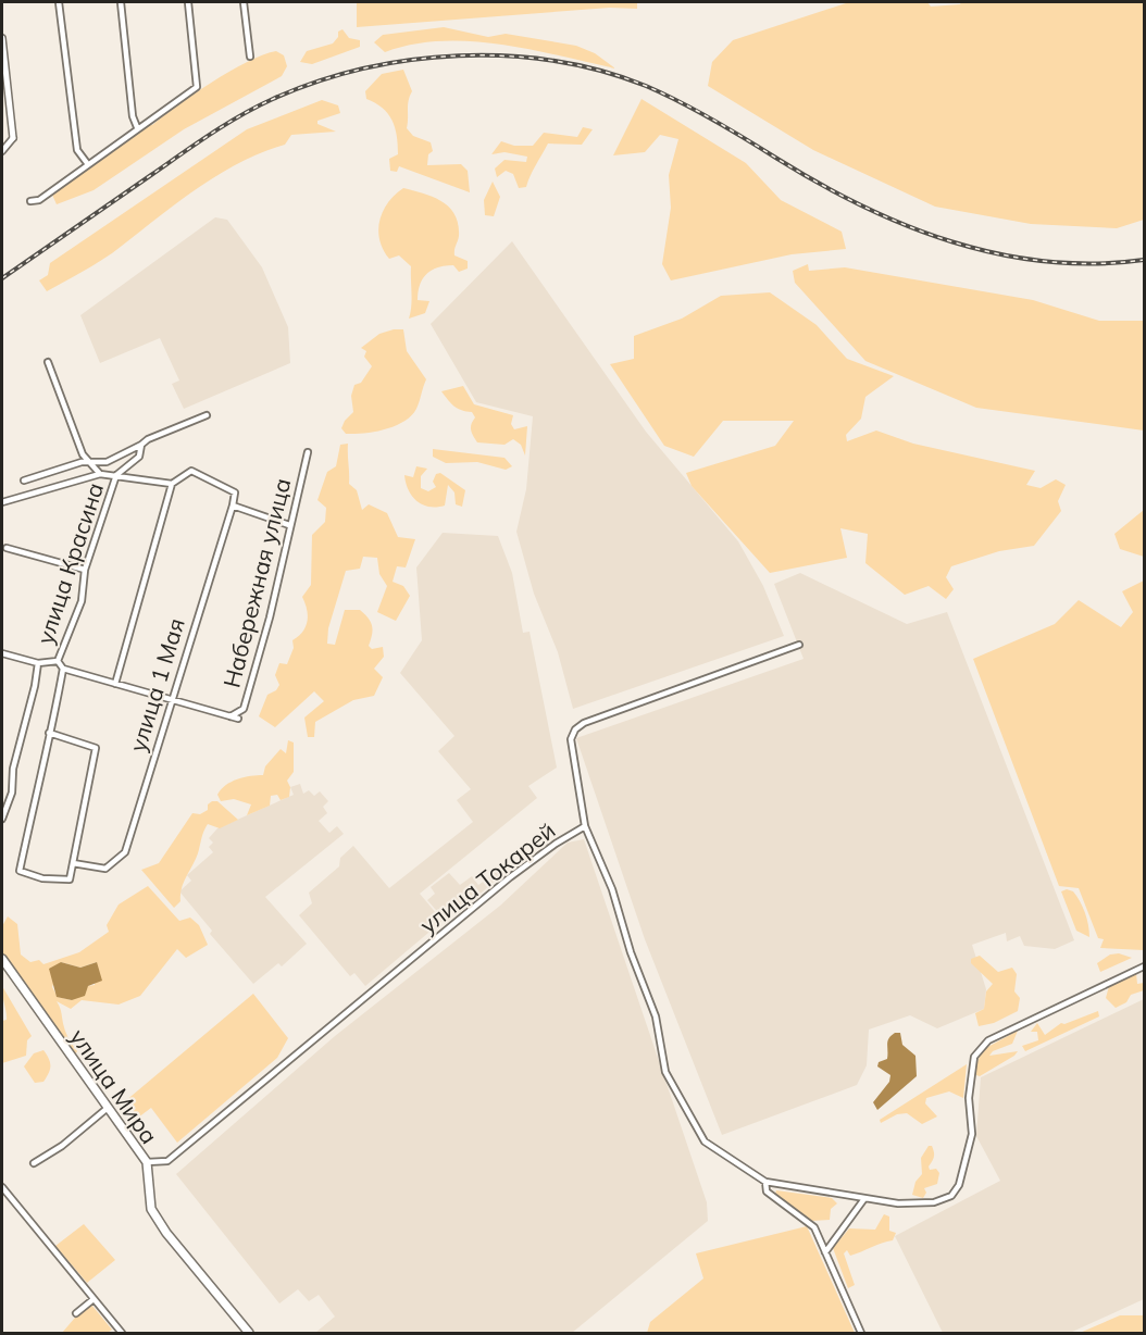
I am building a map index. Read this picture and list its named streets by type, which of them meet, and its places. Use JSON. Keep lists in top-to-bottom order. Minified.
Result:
{"streets":{"main road":["улица Мира"],"street":["улица Красина","Набережная улица","улица 1 Мая","улица Токарей"]},"crossings":[["улица Красина","улица 1 Мая"],["улица Токарей","улица Мира"]]}
